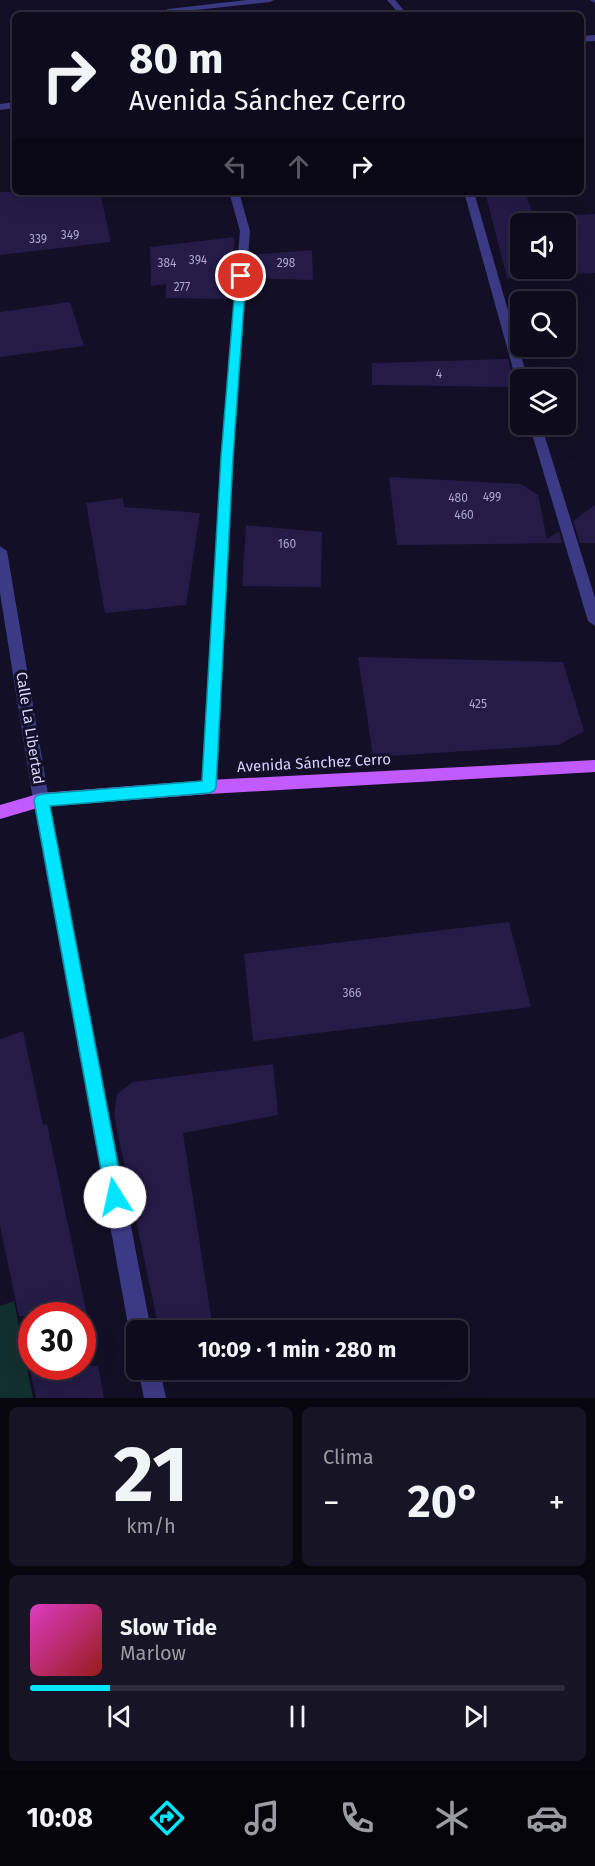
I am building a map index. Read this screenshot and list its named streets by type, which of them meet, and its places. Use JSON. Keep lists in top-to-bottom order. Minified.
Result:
{"streets":{"main road":["Avenida Sánchez Cerro"],"street":["Calle La Libertad"]},"crossings":[["Calle La Libertad","Avenida Sánchez Cerro"]],"house_numbers":["349","339","394","384","298","277","4","499","480","460","160","425","366"],"page":{"turn":["80 m","Avenida Sánchez Cerro"],"limit":"30","trip":"10:09 · 1 min · 280 m","tile":[["21","km/h"],"Clima"],"heat":["−","20°","+"],"song":["Slow Tide","Marlow"],"tabs":"10:08"}}
